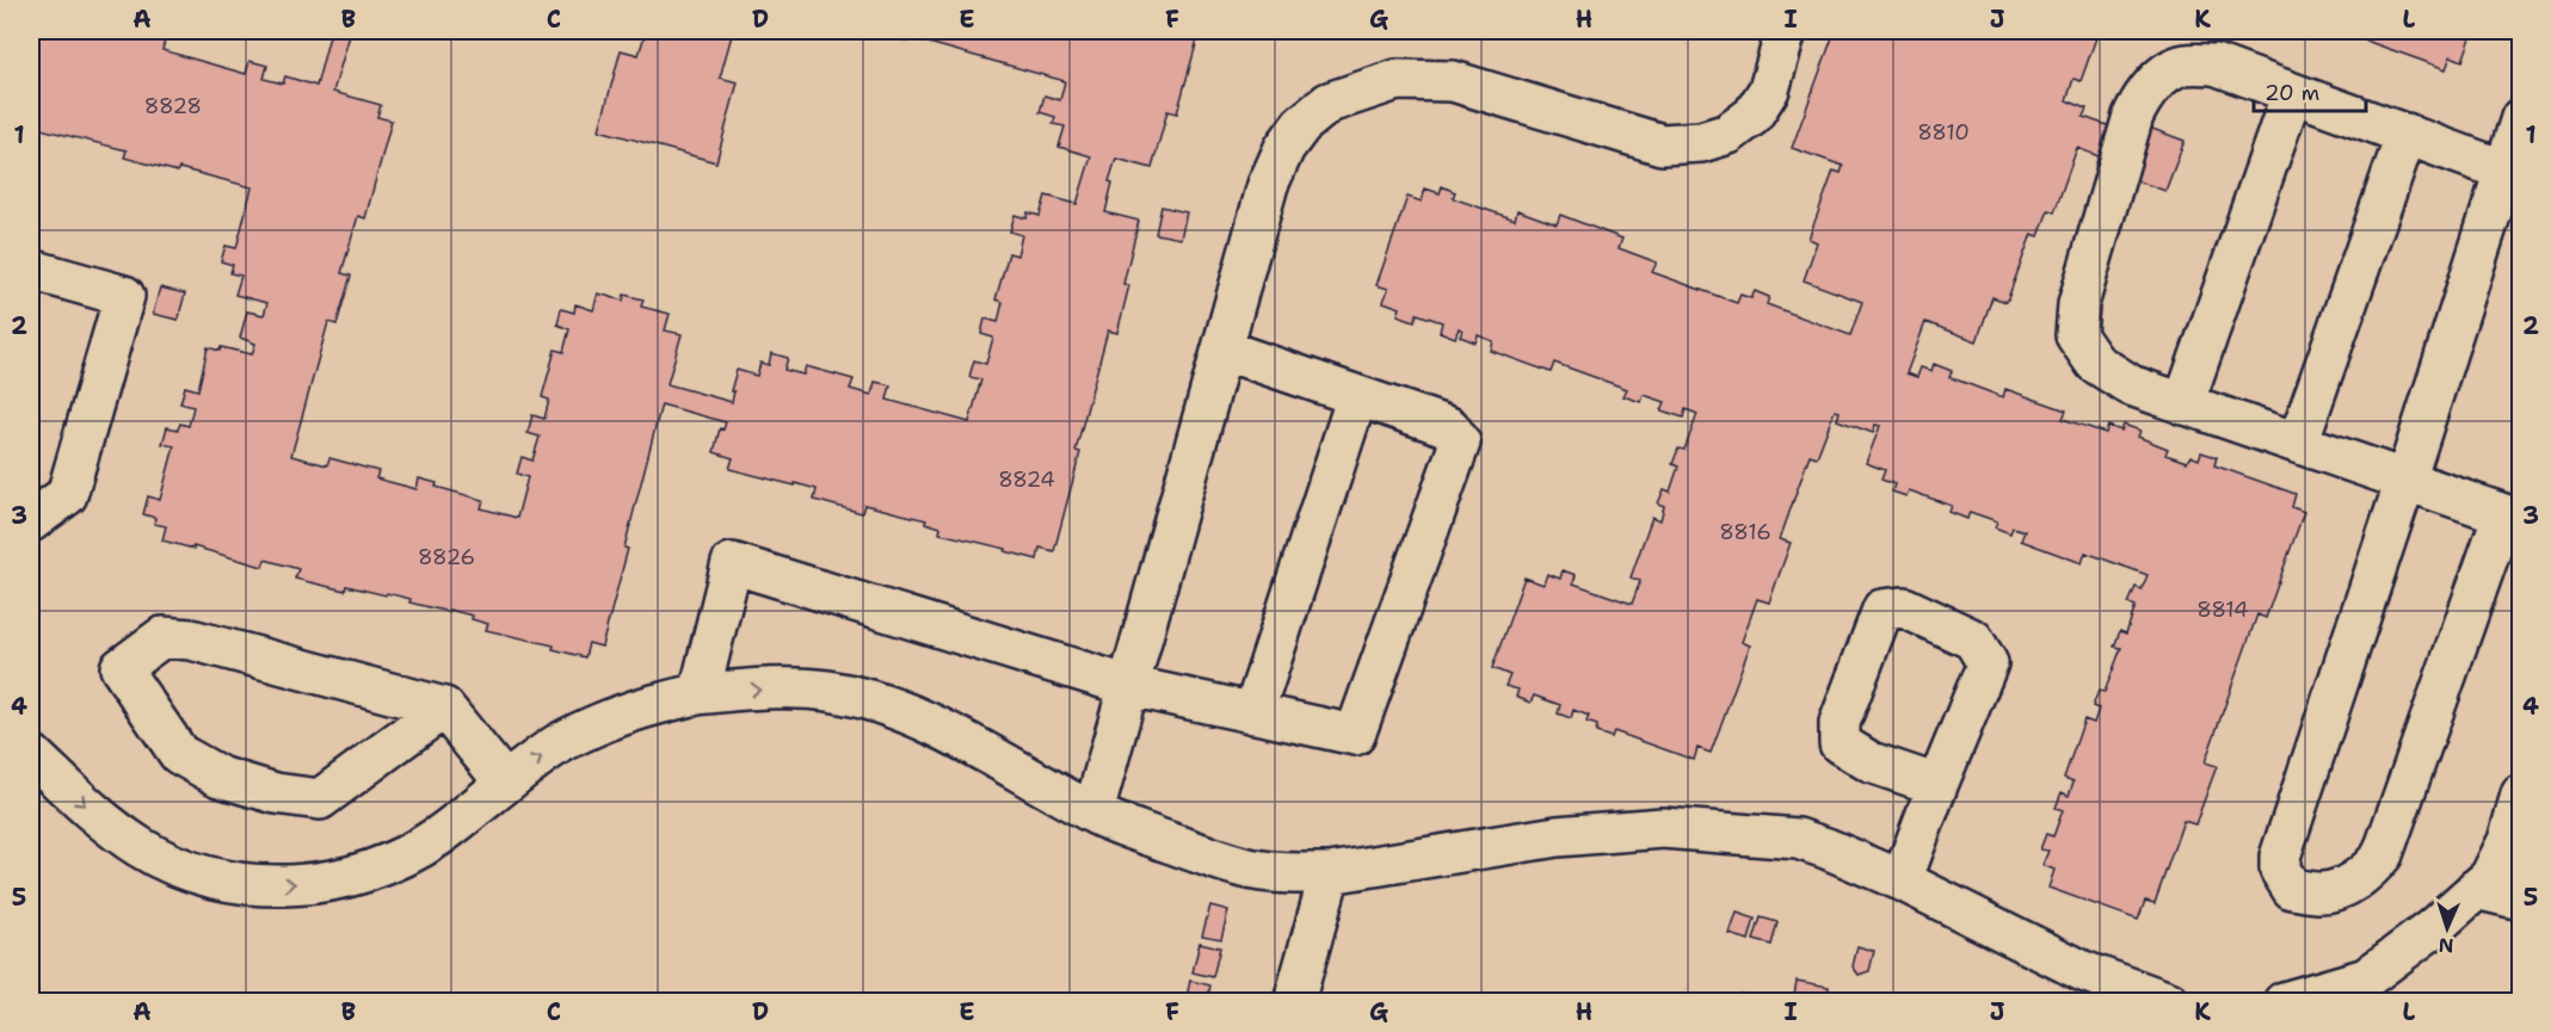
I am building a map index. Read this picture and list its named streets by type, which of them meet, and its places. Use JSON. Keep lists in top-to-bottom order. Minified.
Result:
{"house_numbers":["8828","8810","8824","8816","8826","8814"],"scale_bar":"20 m","north":"bottom","grid":{"columns":["A","B","C","D","E","F","G","H","I","J","K","L"],"rows":["1","2","3","4","5"]}}
